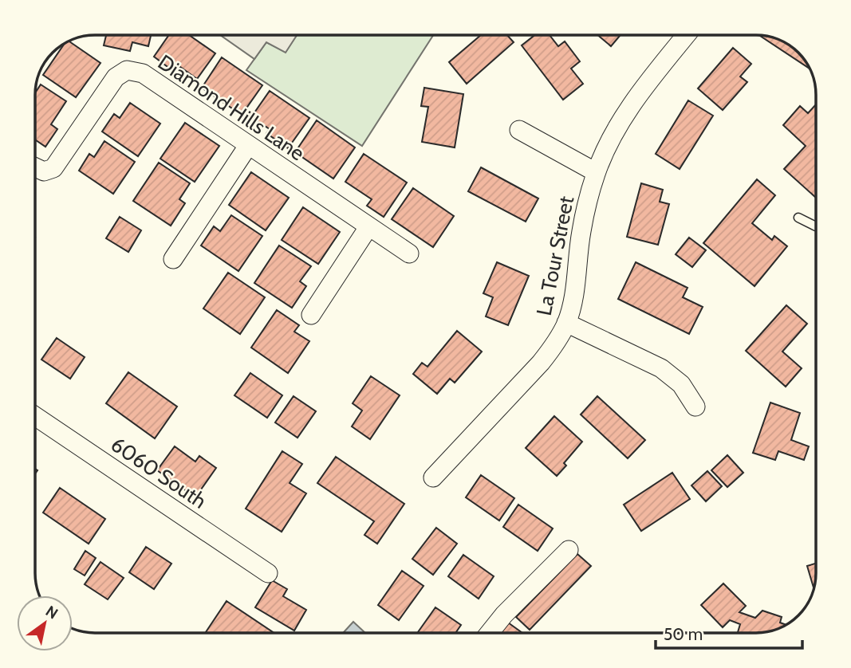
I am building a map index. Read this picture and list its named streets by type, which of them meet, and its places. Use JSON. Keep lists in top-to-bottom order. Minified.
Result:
{"streets":{"street":["Diamond Hills Lane","La Tour Street","6060 South"]},"scale_bar":"50 m","north":"top right"}
